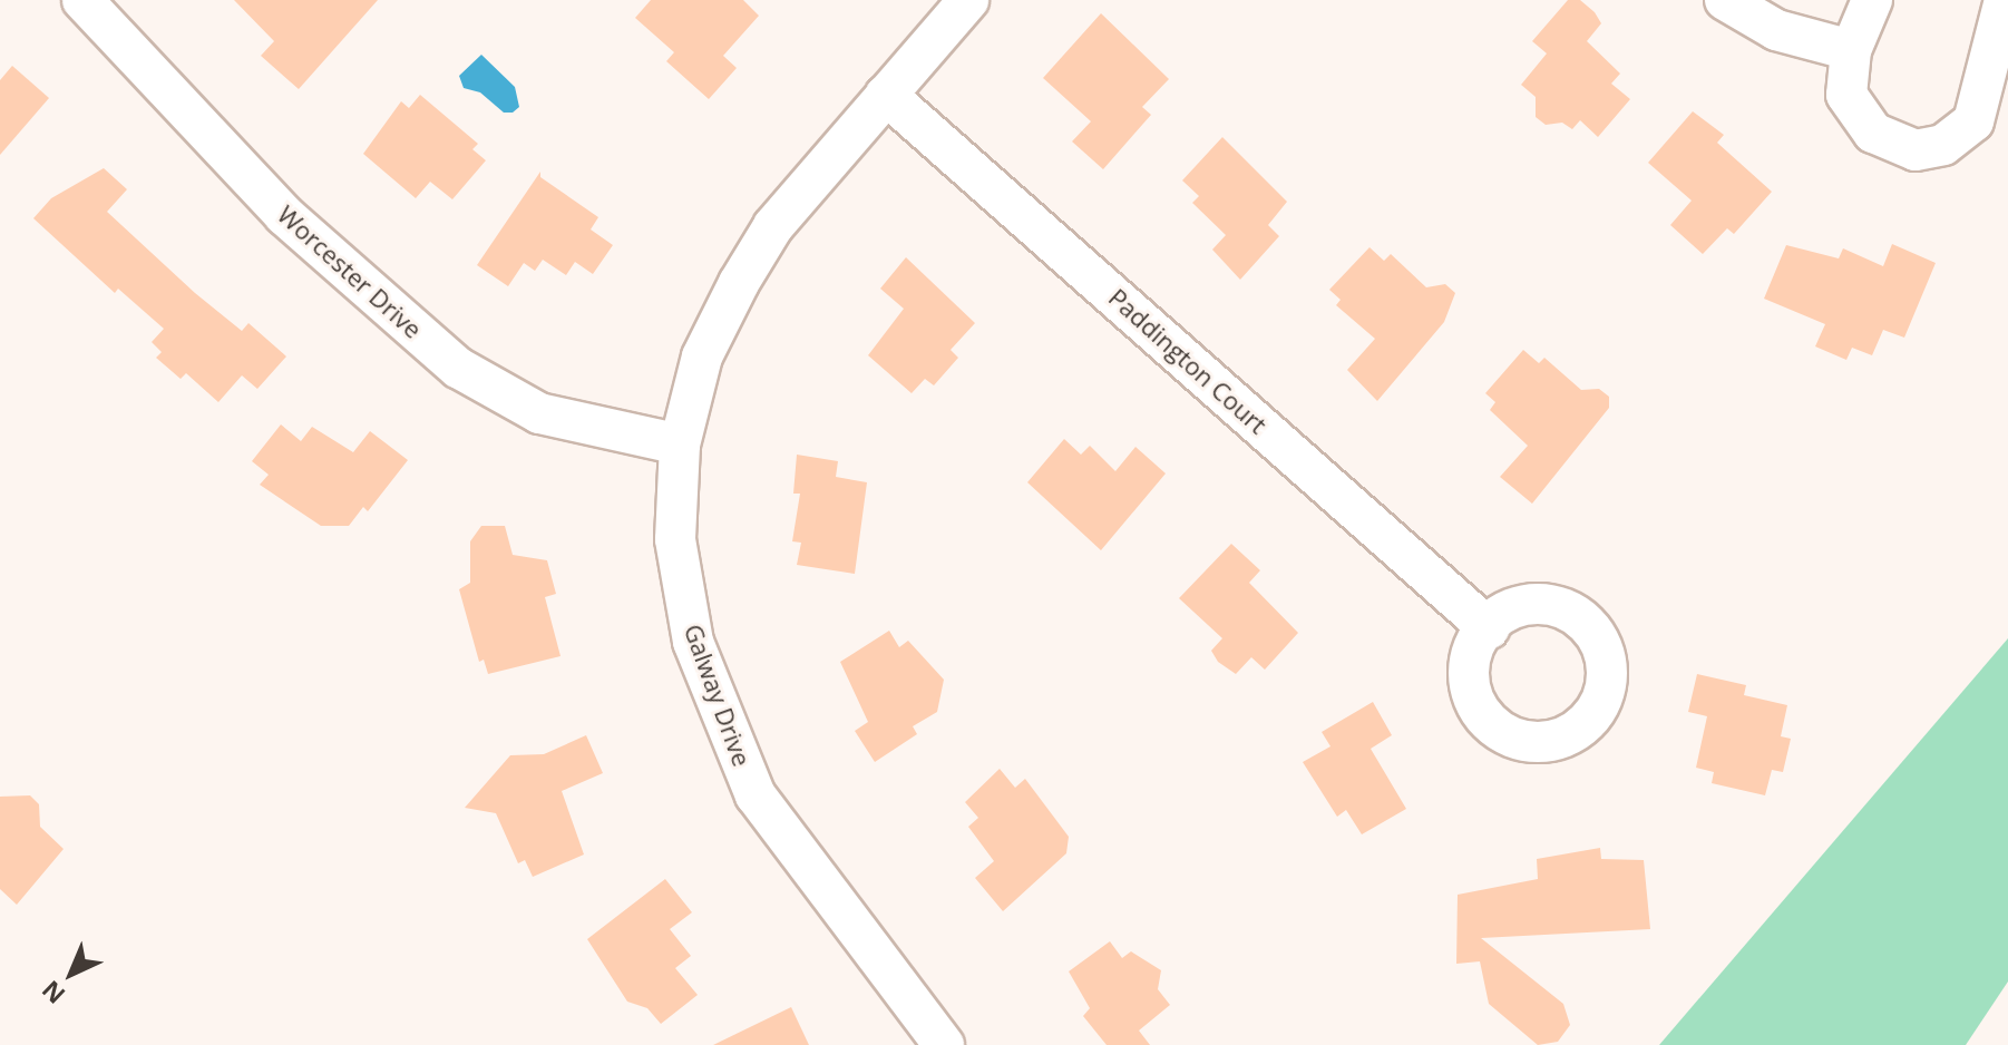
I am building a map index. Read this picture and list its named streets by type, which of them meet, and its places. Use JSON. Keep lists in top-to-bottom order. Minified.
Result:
{"streets":{"street":["Worcester Drive","Paddington Court","Galway Drive"]},"crossings":[["Worcester Drive","Galway Drive"],["Paddington Court","Galway Drive"]],"north":"bottom left"}
